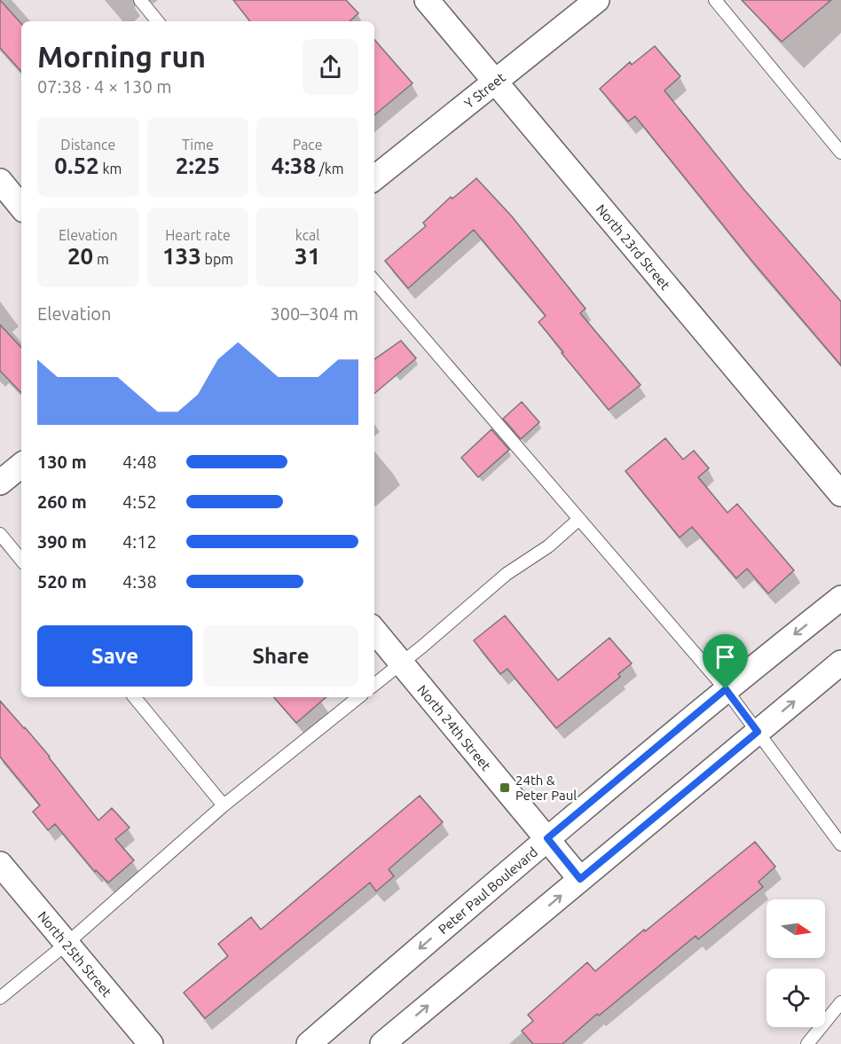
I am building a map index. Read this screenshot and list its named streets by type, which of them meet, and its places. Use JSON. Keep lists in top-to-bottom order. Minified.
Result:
{"streets":{"street":["Y Street","North 23rd Street","North 24th Street","Peter Paul Boulevard","North 25th Street"]},"crossings":[["Y Street","North 23rd Street"],["North 24th Street","Peter Paul Boulevard"]],"places":{"transit":["24th & Peter Paul"]},"north":"right","page":{"heading":["Morning run","07:38 · 4 × 130 m"],"stats":[["Distance","0.52 km"],["Time","2:25"],["Pace","4:38 /km"],["Elevation","20 m"],["Heart rate","133 bpm"],["kcal","31"]],"chart":["Elevation","300–304 m"],"list":[{"name":"130 m","note":"4:48"},{"name":"260 m","note":"4:52"},{"name":"390 m","note":"4:12"},{"name":"520 m","note":"4:38"}],"buttons":["Save","Share"]}}
